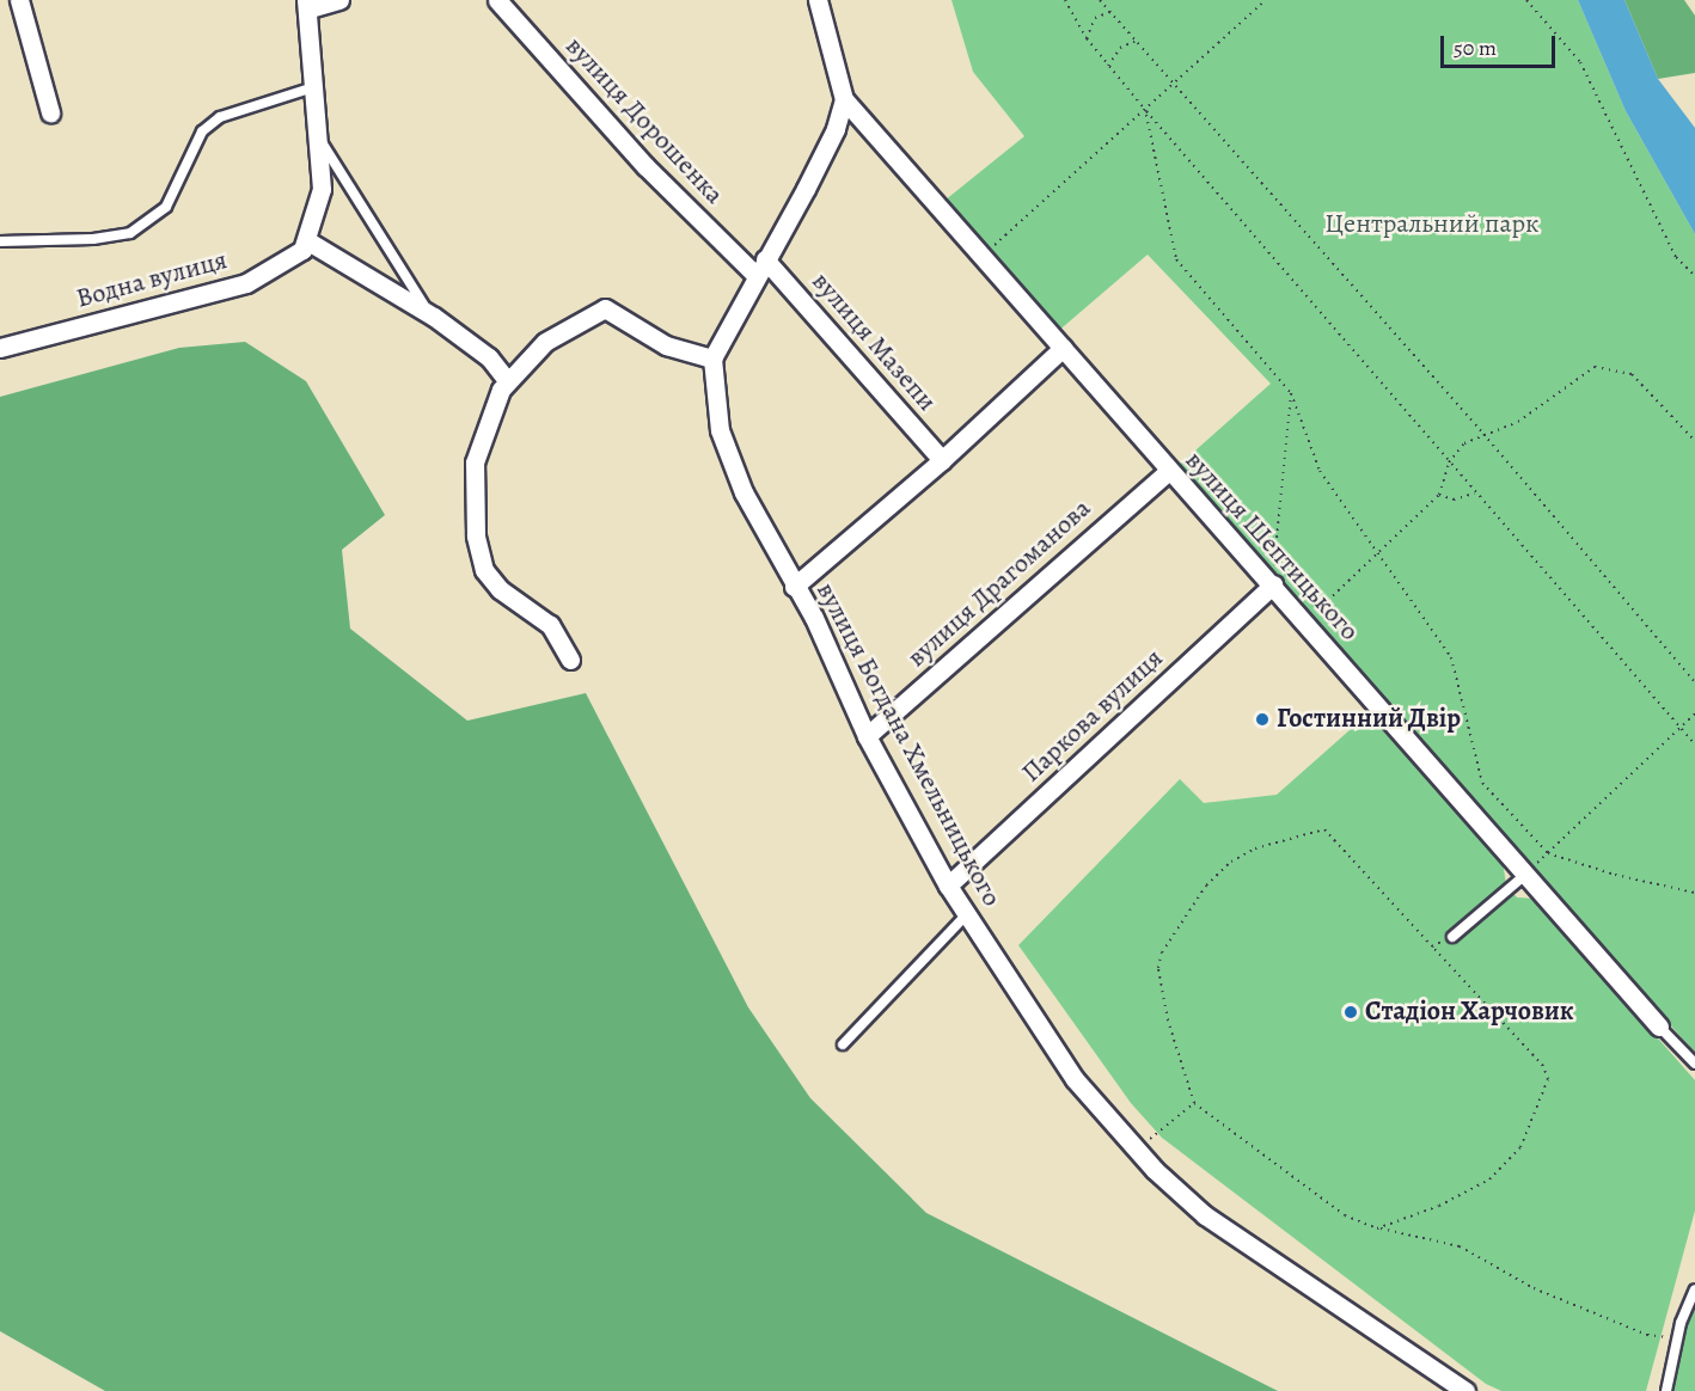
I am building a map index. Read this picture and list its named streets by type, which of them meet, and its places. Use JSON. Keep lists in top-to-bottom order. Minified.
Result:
{"streets":{"street":["вулиця Дорошенка","Водна вулиця","вулиця Мазепи","вулиця Шептицького","вулиця Драгоманова","Паркова вулиця","вулиця Богдана Хмельницького"]},"crossings":[["вулиця Дорошенка","вулиця Мазепи"],["вулиця Шептицького","вулиця Драгоманова"],["вулиця Шептицького","Паркова вулиця"],["вулиця Драгоманова","вулиця Богдана Хмельницького"],["Паркова вулиця","вулиця Богдана Хмельницького"]],"parks":["Центральний парк"],"places":["Гостинний Двір","Стадіон Харчовик"],"scale_bar":"50 m"}
